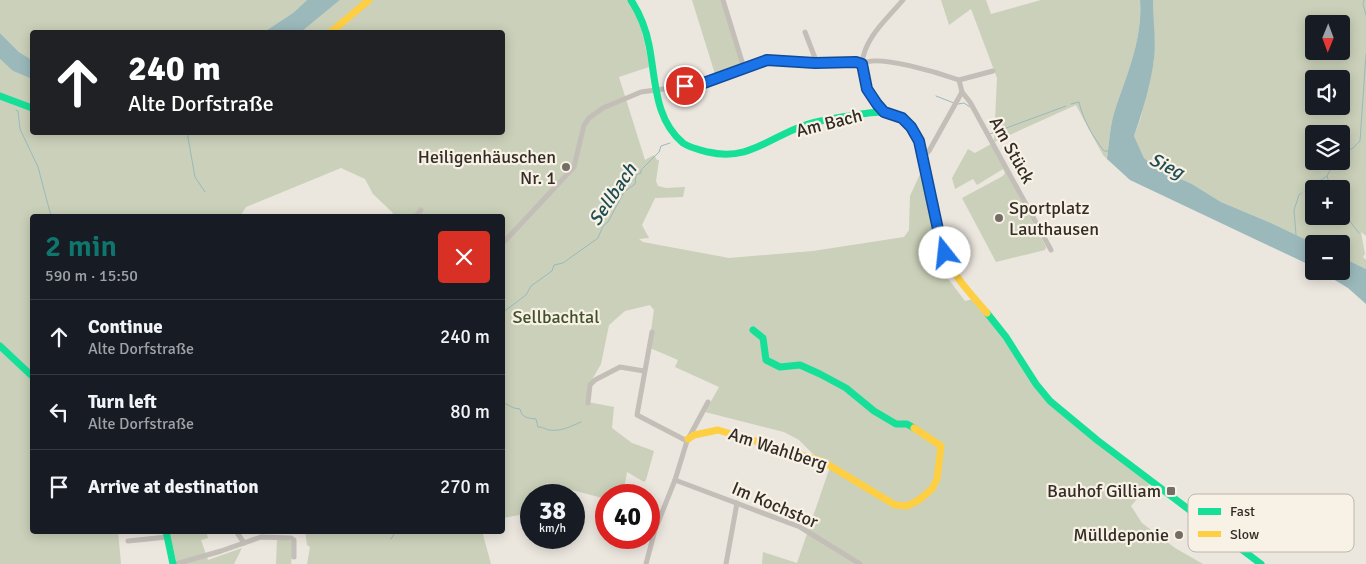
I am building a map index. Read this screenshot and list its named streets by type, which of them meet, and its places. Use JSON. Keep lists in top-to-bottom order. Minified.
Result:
{"streets":{"street":["Am Bach","Am Stück","Am Wahlberg","Im Kochstor"]},"water":["Sieg","Sellbach"],"parks":["Sellbachtal"],"places":{"other":["Heiligenhäuschen Nr. 1","Sportplatz Lauthausen","Mülldeponie"],"transit":["Bauhof Gilliam"]},"legend":["Fast","Slow"],"north":"bottom","page":{"map_buttons":["+","−"],"turn":["240 m","Alte Dorfstraße"],"heading":["2 min","590 m · 15:50"],"list":[{"name":"Continue","note":"Alte Dorfstraße","value":"240 m"},{"name":"Turn left","note":"Alte Dorfstraße","value":"80 m"},{"name":"Arrive at destination","value":"270 m"}],"speed":"38 km/h","limit":"40"}}
